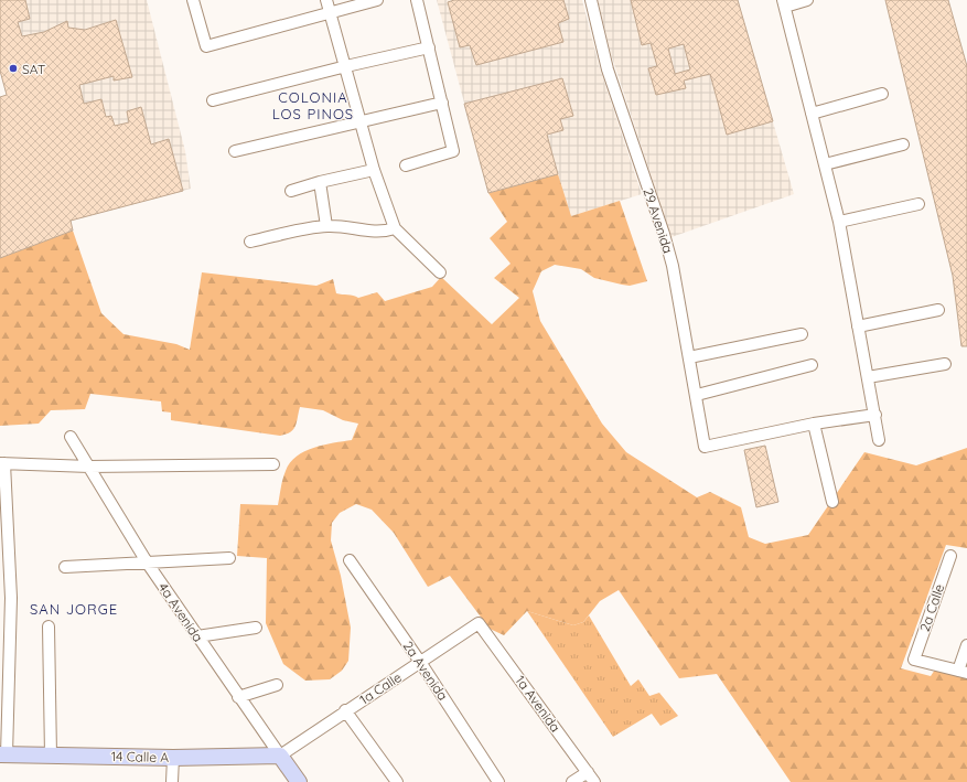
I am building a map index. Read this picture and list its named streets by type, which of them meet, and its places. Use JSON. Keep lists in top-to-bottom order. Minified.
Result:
{"streets":{"street":["29 Avenida","2a Calle","4a Avenida","2a Avenida","1a Calle","1a Avenida","14 Calle A"]},"crossings":[["4a Avenida","1a Calle"],["4a Avenida","14 Calle A"],["2a Avenida","1a Calle"],["1a Calle","1a Avenida"],["1a Calle","14 Calle A"]],"districts":["COLONIA LOS PINOS","SAN JORGE"],"places":["SAT"]}
